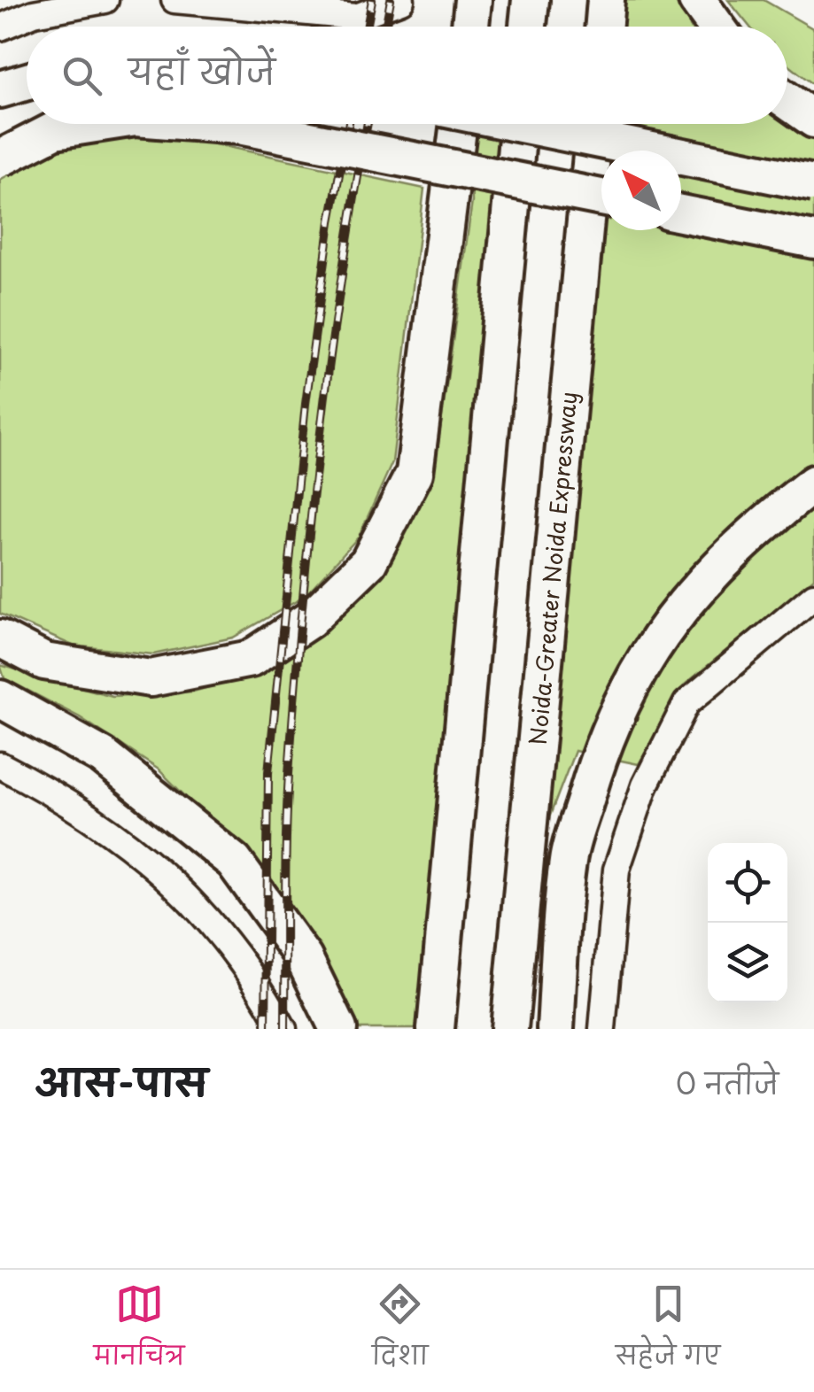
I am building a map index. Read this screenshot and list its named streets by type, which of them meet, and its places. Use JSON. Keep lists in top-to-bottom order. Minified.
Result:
{"streets":{"highway":["Noida-Greater Noida Expressway"]},"north":"top left","page":{"search":"यहाँ खोजें","heading":["आस-पास","0 नतीजे"],"nav":["मानचित्र","दिशा","सहेजे गए"]}}
